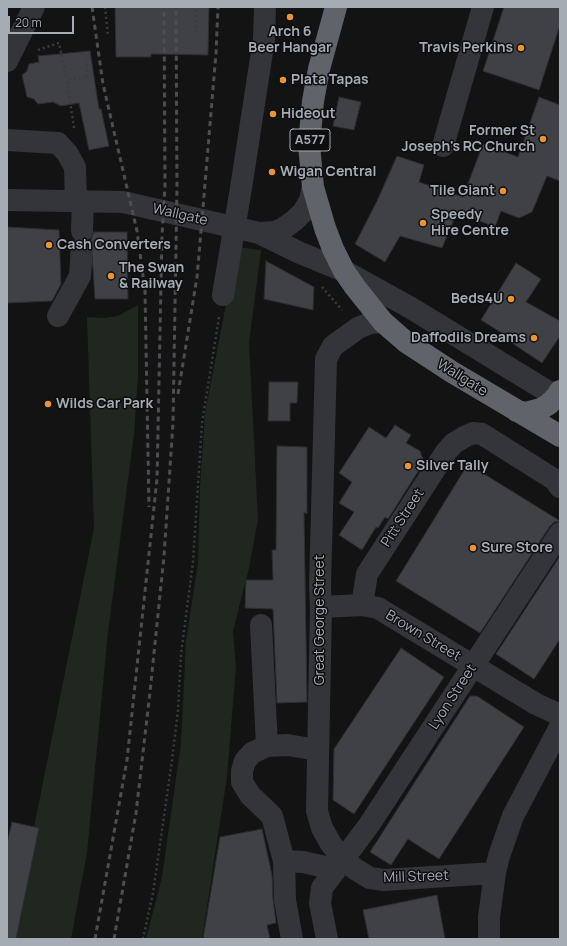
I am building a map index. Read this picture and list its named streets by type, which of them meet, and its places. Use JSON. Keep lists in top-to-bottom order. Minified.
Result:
{"streets":{"highway":["A577","Wallgate"],"street":["Pitt Street","Great George Street","Brown Street","Lyon Street","Mill Street"]},"crossings":[["A577","Wallgate"],["Wallgate","Great George Street"],["Pitt Street","Brown Street"],["Great George Street","Brown Street"],["Great George Street","Lyon Street"],["Great George Street","Mill Street"],["Brown Street","Lyon Street"],["Lyon Street","Mill Street"]],"places":["Arch 6 Beer Hangar","Travis Perkins","Plata Tapas","Hideout","Former St Joseph's RC Church","Wigan Central","Tile Giant","Speedy Hire Centre","Cash Converters","The Swan & Railway","Beds4U","Daffodils Dreams","Wilds Car Park","Silver Tally","Sure Store"],"scale_bar":"20 m"}
